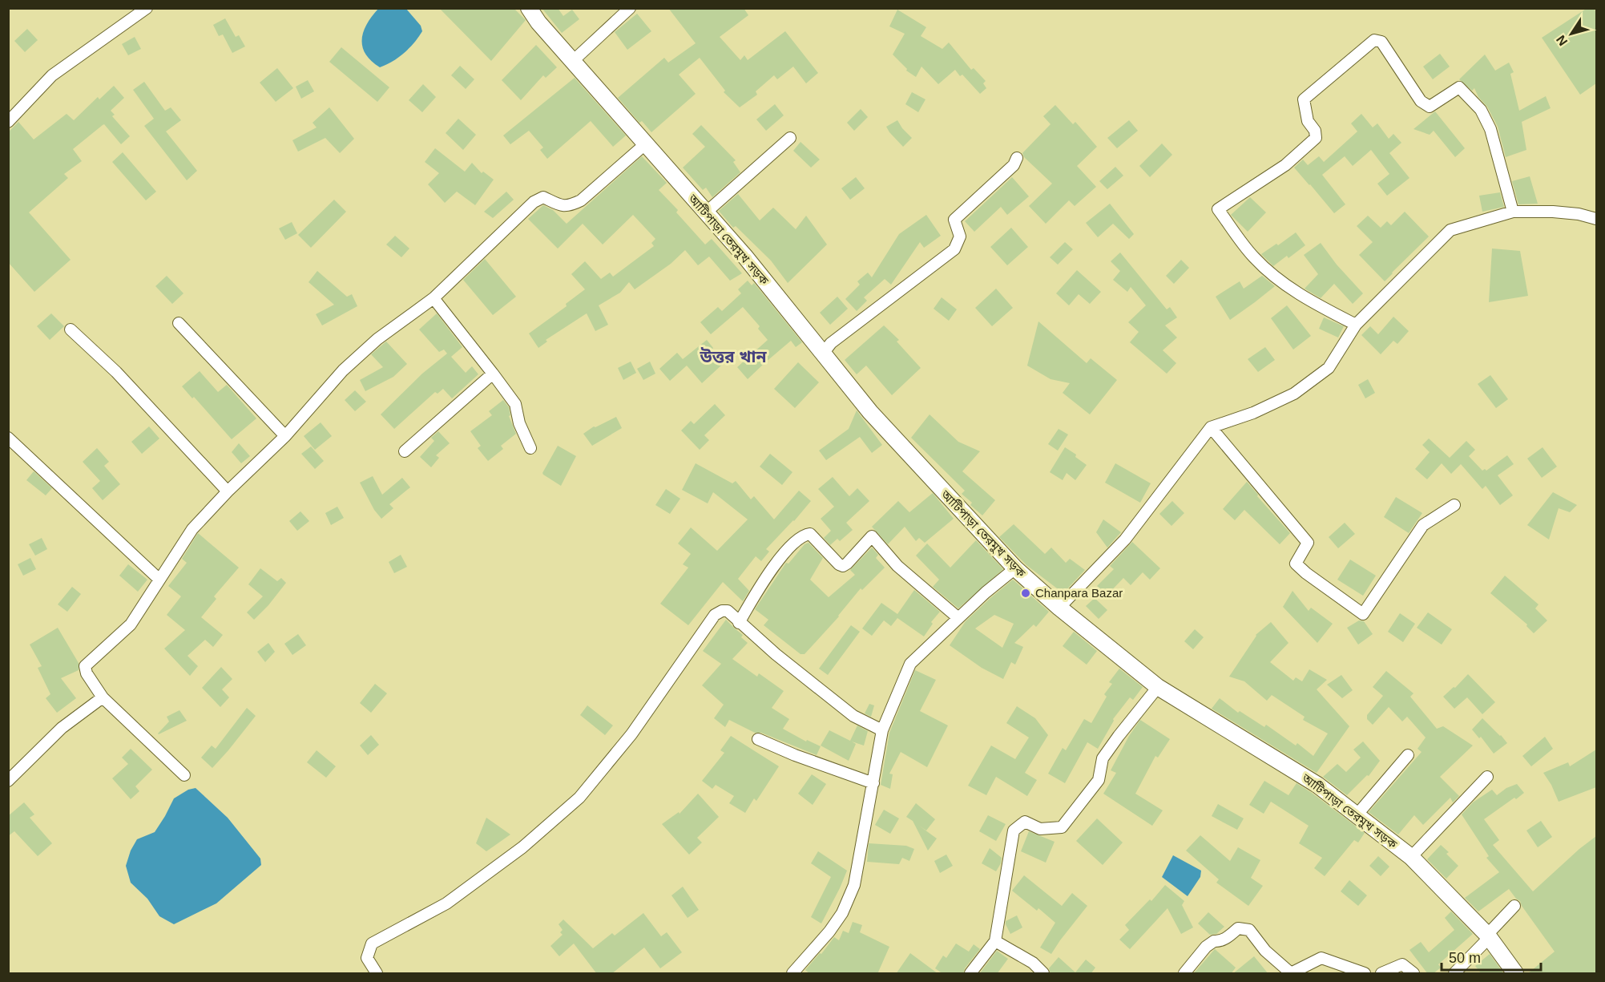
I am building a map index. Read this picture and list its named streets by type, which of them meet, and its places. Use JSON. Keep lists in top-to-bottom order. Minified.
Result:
{"streets":{"main road":["আটিপাড়া তেরমুখ সড়ক"]},"districts":["উত্তর খান"],"places":["Chanpara Bazar"],"scale_bar":"50 m","north":"bottom left"}
